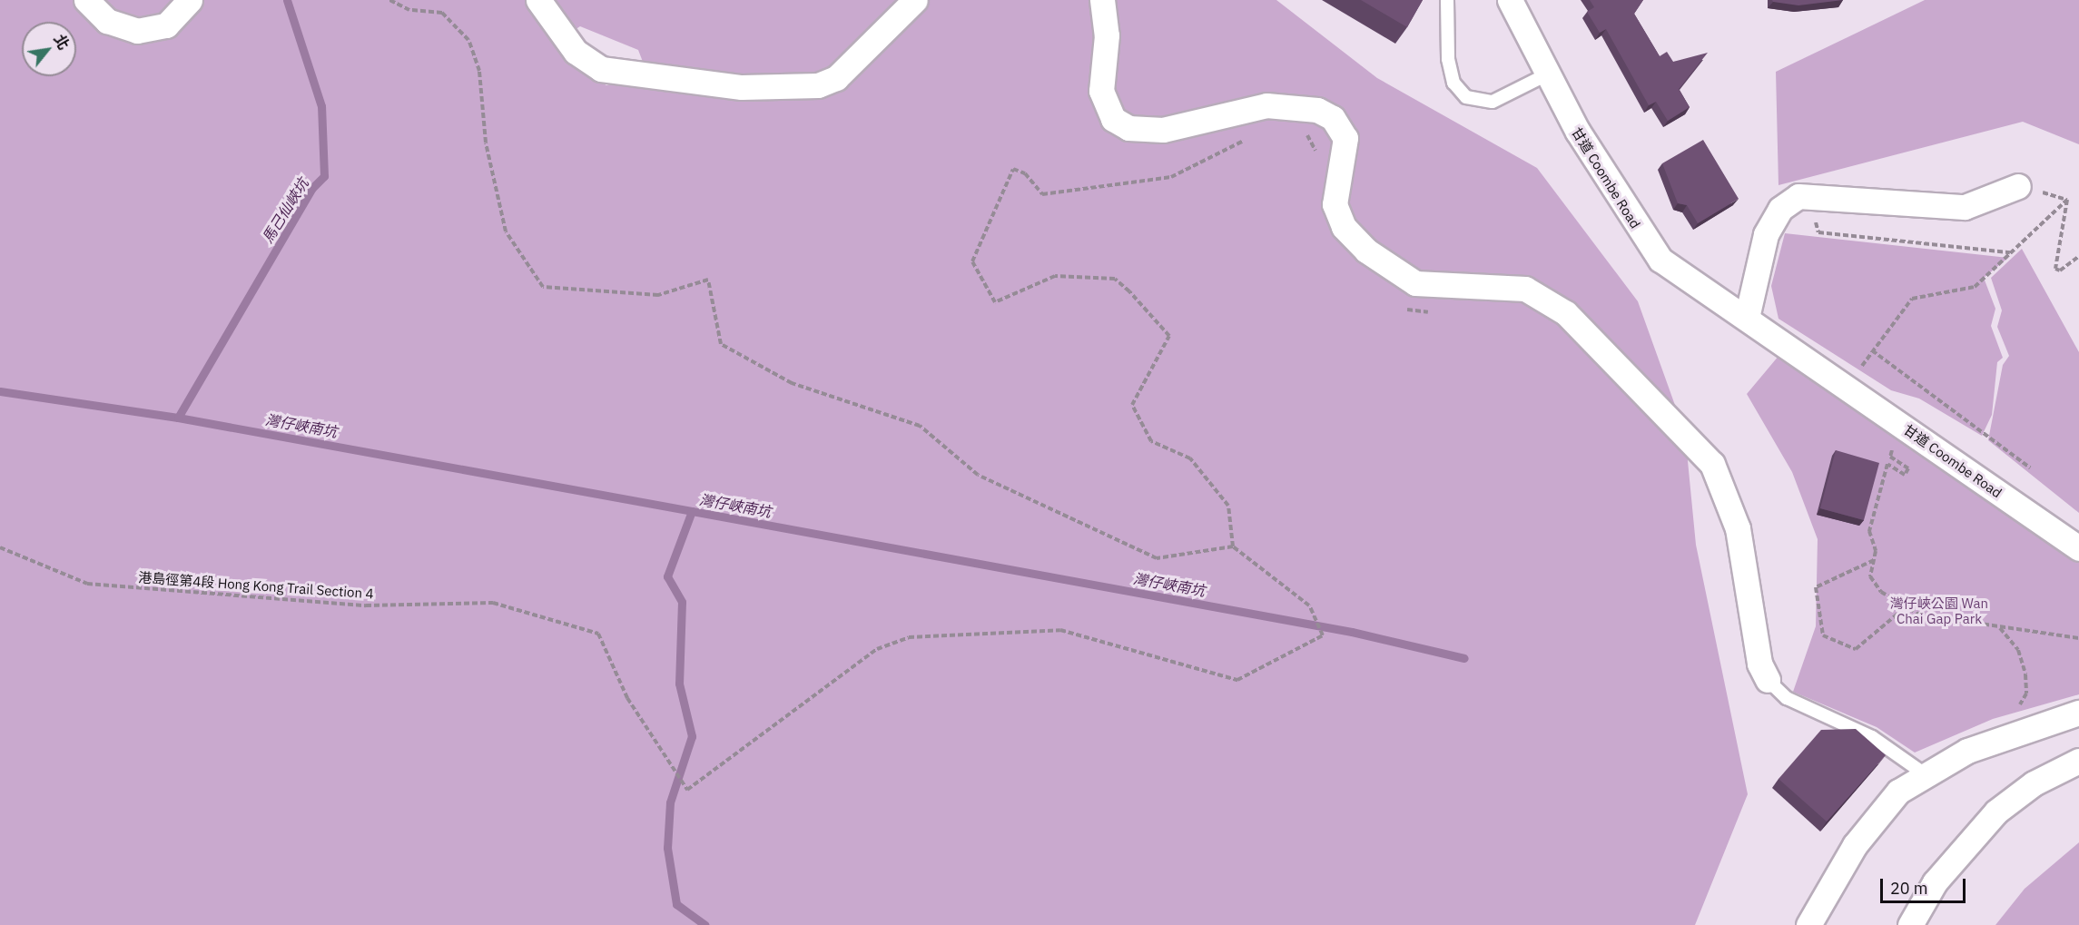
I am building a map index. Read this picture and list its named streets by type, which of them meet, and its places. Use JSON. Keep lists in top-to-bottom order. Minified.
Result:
{"streets":{"street":["甘道 Coombe Road"],"path":["港島徑第4段 Hong Kong Trail Section 4"]},"water":["馬己仙峽坑","灣仔峽南坑"],"parks":["灣仔峽公園 Wan Chai Gap Park"],"scale_bar":"20 m","north":"top right"}
